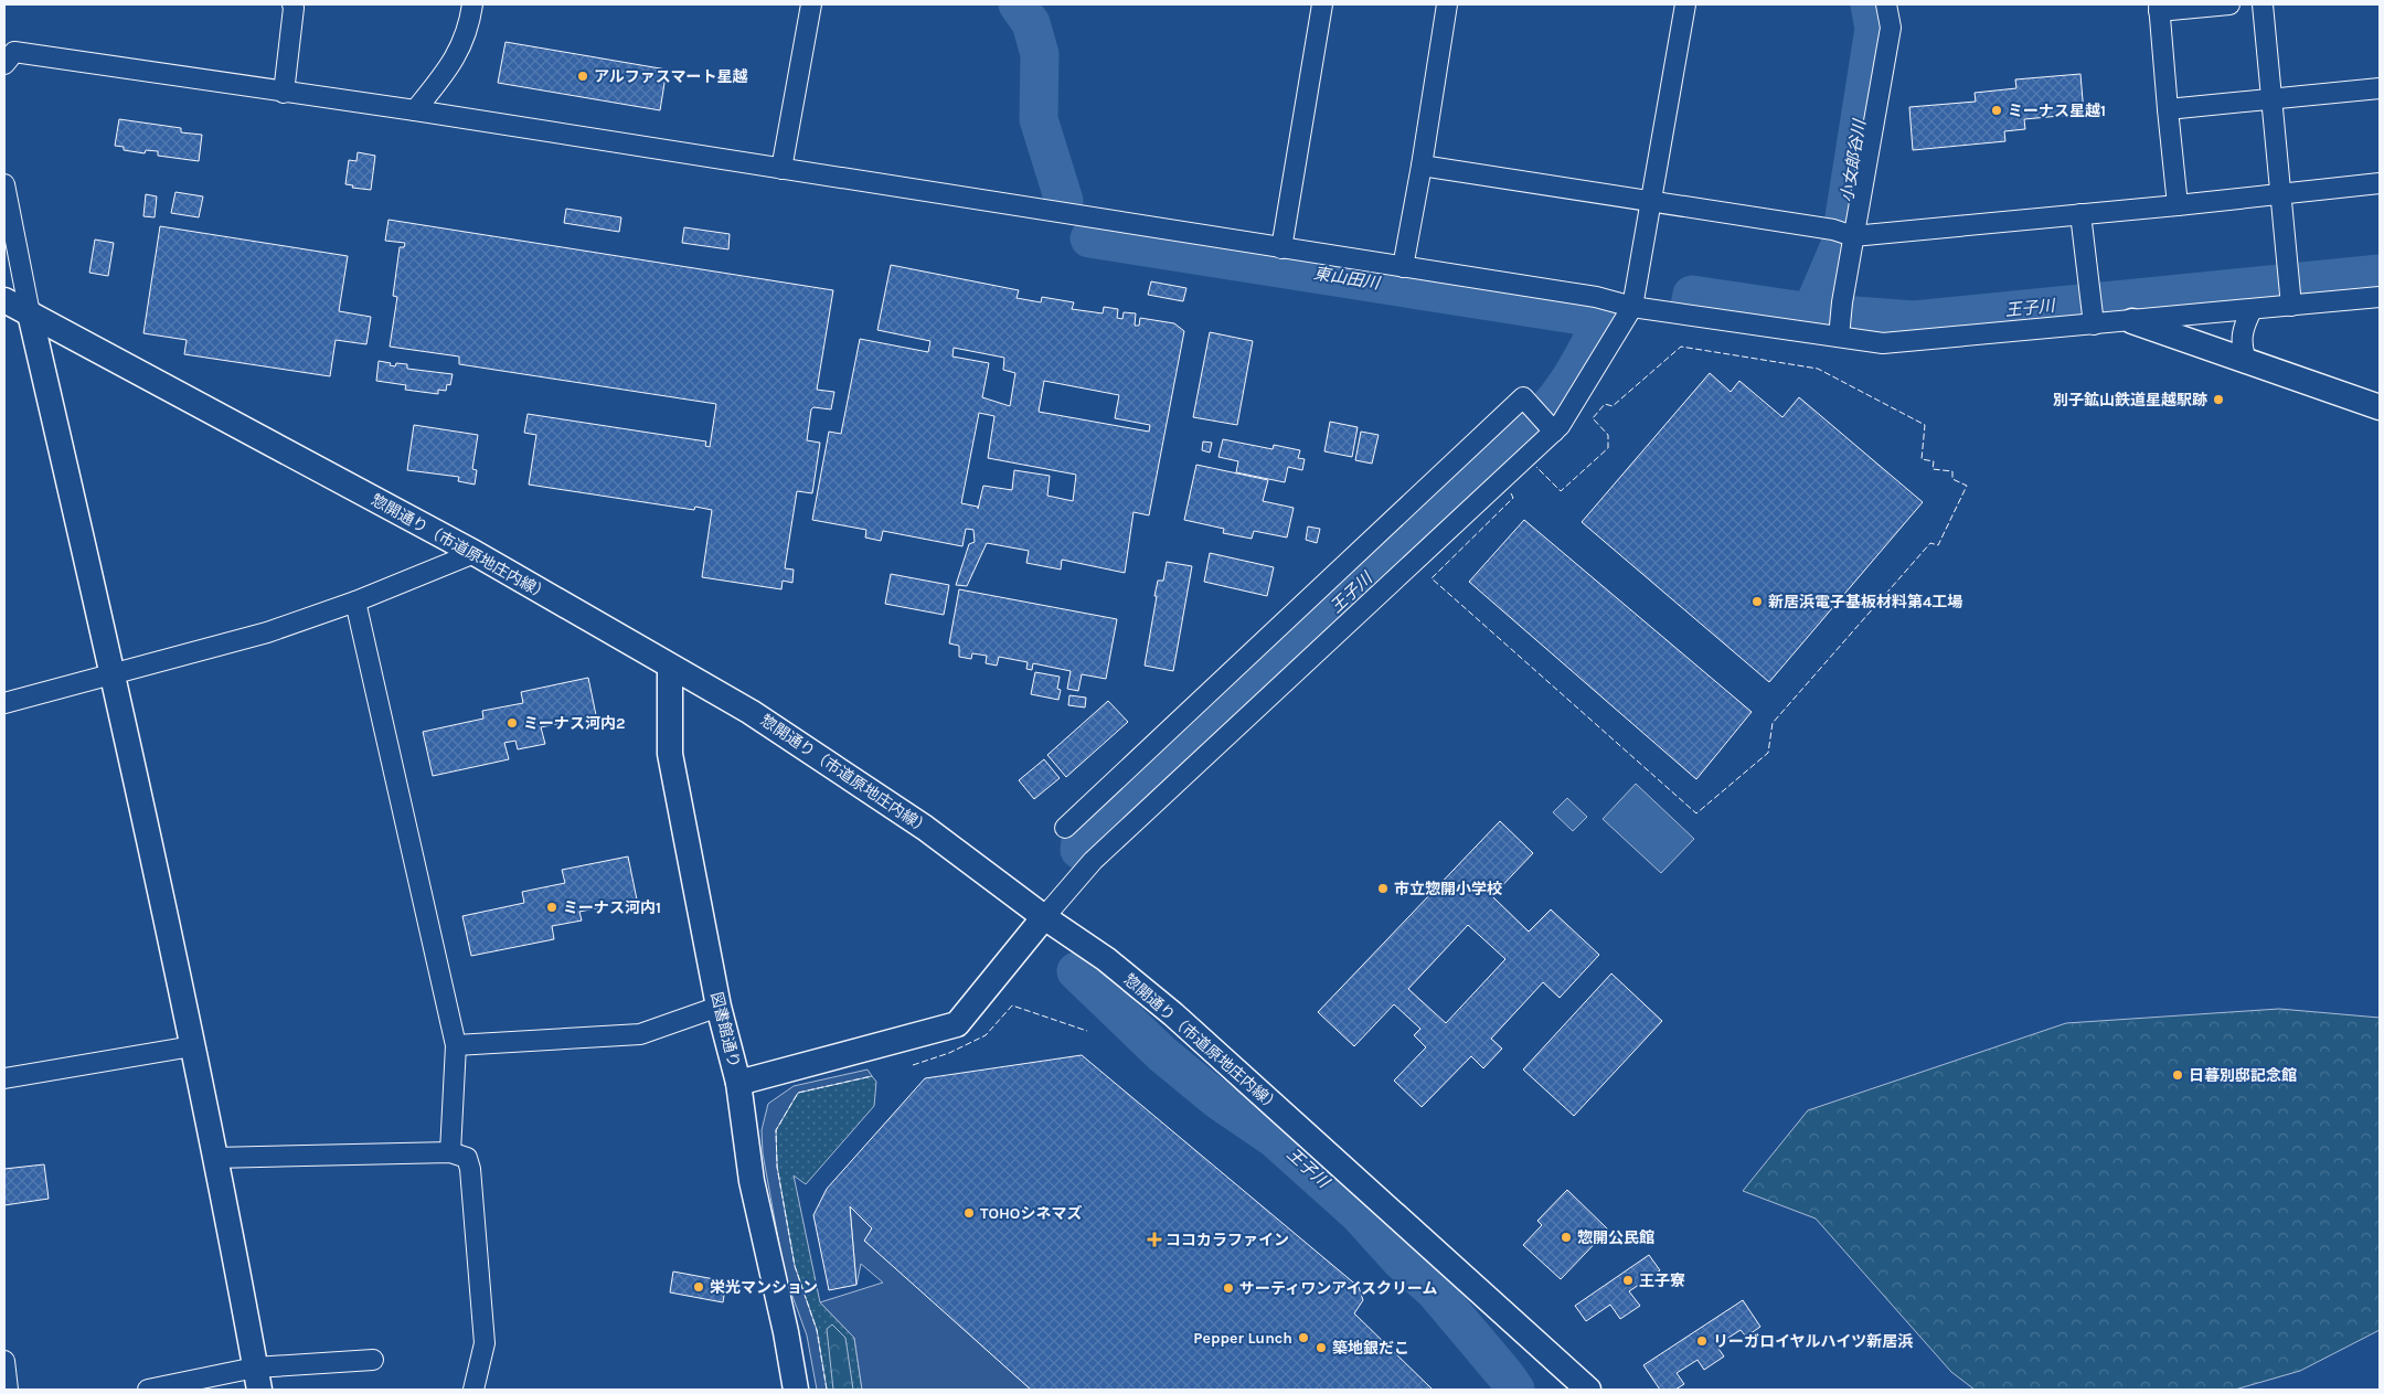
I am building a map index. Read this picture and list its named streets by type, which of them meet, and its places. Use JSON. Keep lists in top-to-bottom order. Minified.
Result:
{"streets":{"street":["惣開通り（市道原地庄内線）","図書館通り"]},"crossings":[["惣開通り（市道原地庄内線）","図書館通り"]],"water":["小女郎谷川","東山田川","王子川"],"places":{"other":["アルファスマート星越","ミーナス星越1","別子鉱山鉄道星越駅跡","新居浜電子基板材料第4工場","ミーナス河内2","市立惣開小学校","ミーナス河内1","日暮別邸記念館","TOHOシネマズ","惣開公民館","王子寮","栄光マンション","サーティワンアイスクリーム","Pepper Lunch","リーガロイヤルハイツ新居浜","築地銀だこ"],"health":["ココカラファイン"]}}
